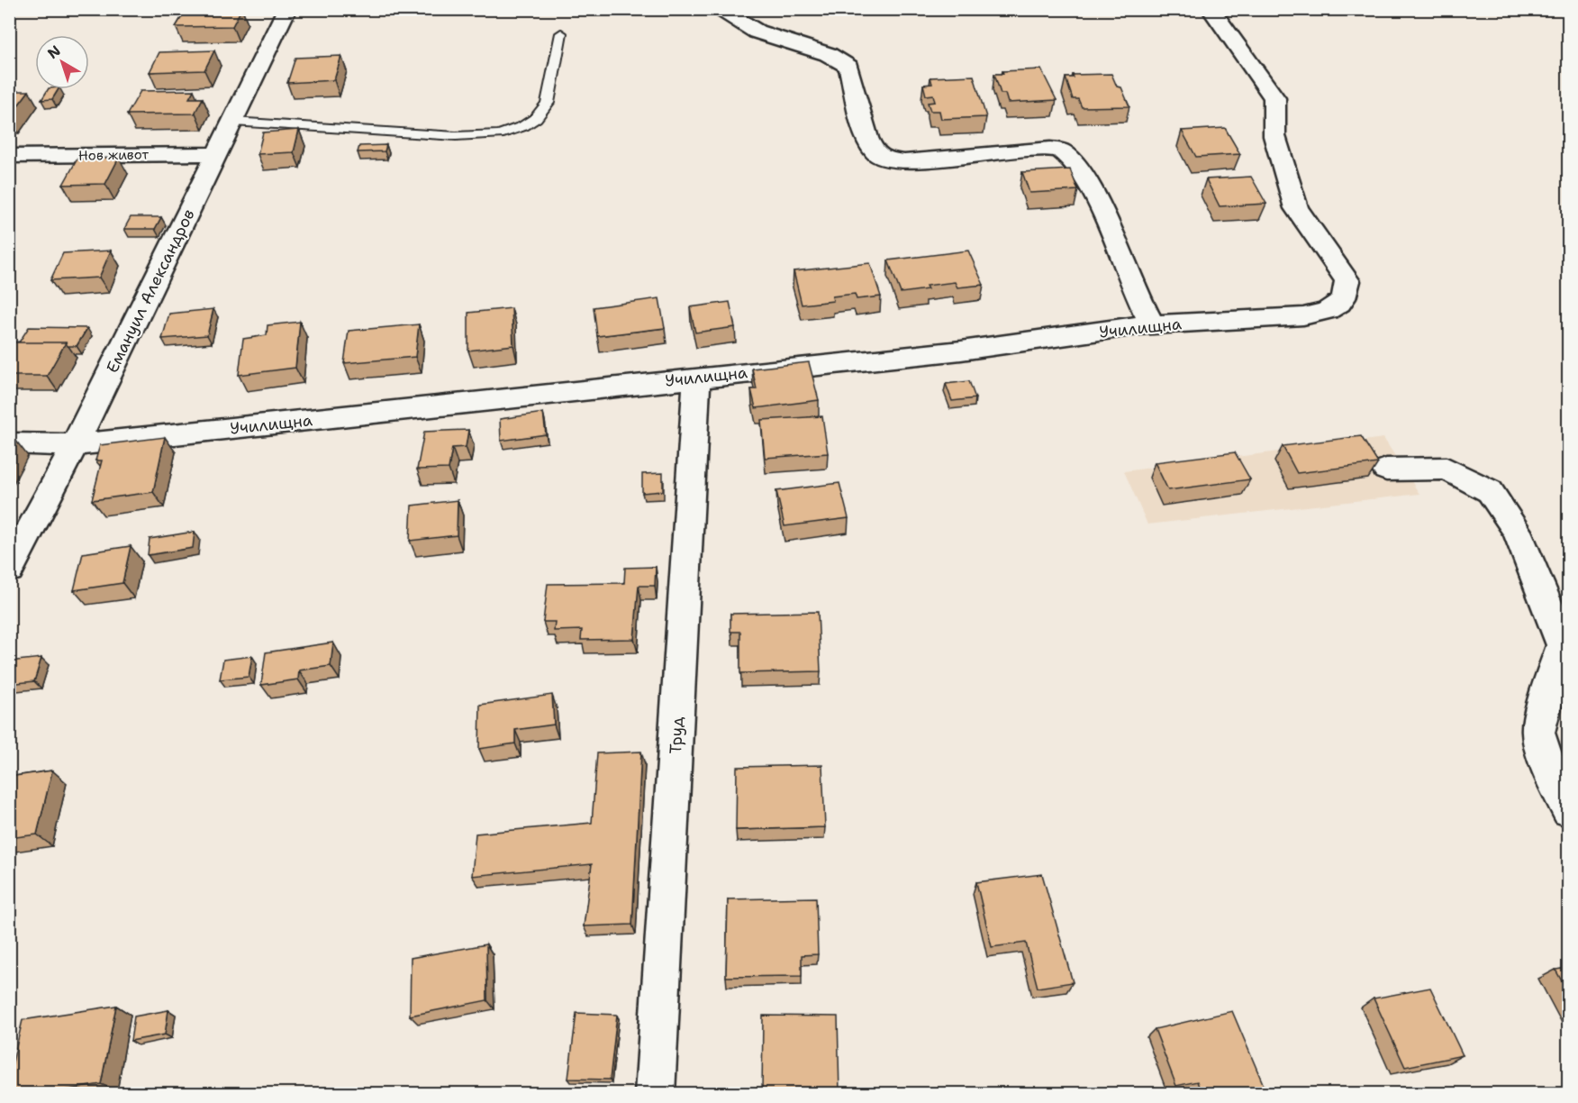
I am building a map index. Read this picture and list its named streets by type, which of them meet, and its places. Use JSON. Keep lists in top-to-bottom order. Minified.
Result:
{"streets":{"street":["Нов живот","Емануил Александров","Училищна","Труд"]},"crossings":[["Нов живот","Емануил Александров"],["Емануил Александров","Училищна"],["Училищна","Труд"]],"north":"top left"}
